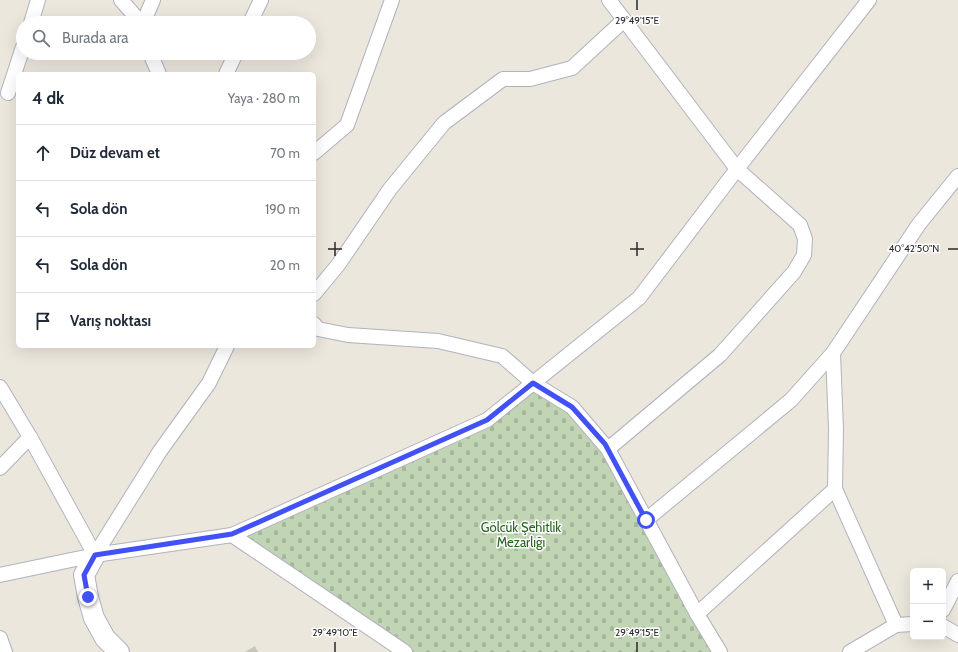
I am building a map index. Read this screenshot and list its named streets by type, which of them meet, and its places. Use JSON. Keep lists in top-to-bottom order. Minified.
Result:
{"parks":["Gölcük Şehitlik Mezarlığı"],"page":{"search":"Burada ara","heading":["4 dk","Yaya · 280 m"],"list":[["Düz devam et","70 m"],["Sola dön","190 m"],["Sola dön","20 m"],"Varış noktası"],"map_buttons":["+","−"]},"coordinates":["29°49'15\"E","40°42'50\"N","29°49'10\"E"]}
